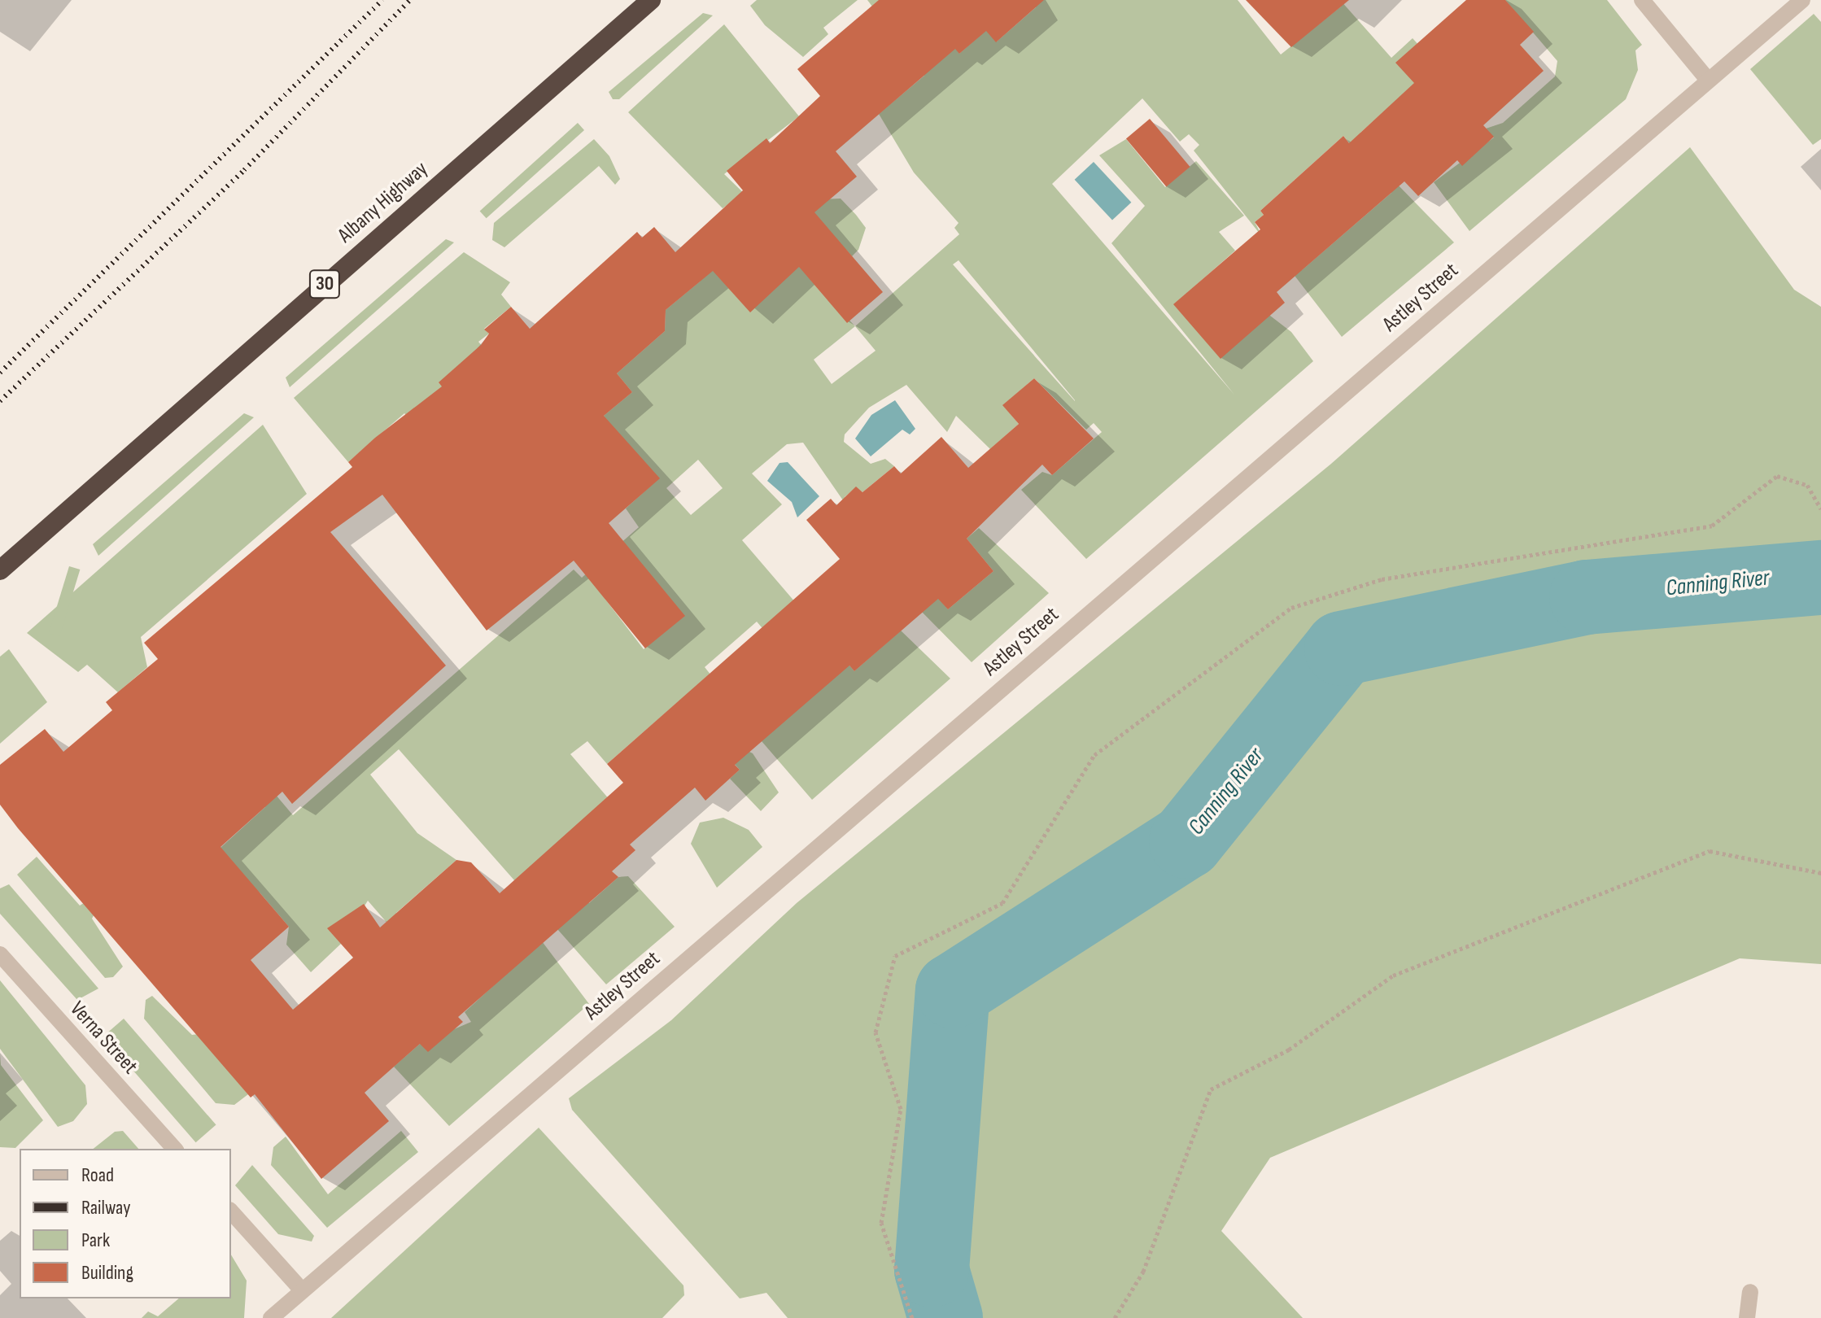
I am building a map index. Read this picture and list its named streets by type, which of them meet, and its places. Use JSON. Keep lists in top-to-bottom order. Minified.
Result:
{"streets":{"highway":["Albany Highway","30"],"street":["Astley Street","Verna Street"]},"water":["Canning River"],"legend":["Road","Railway","Park","Building"]}
